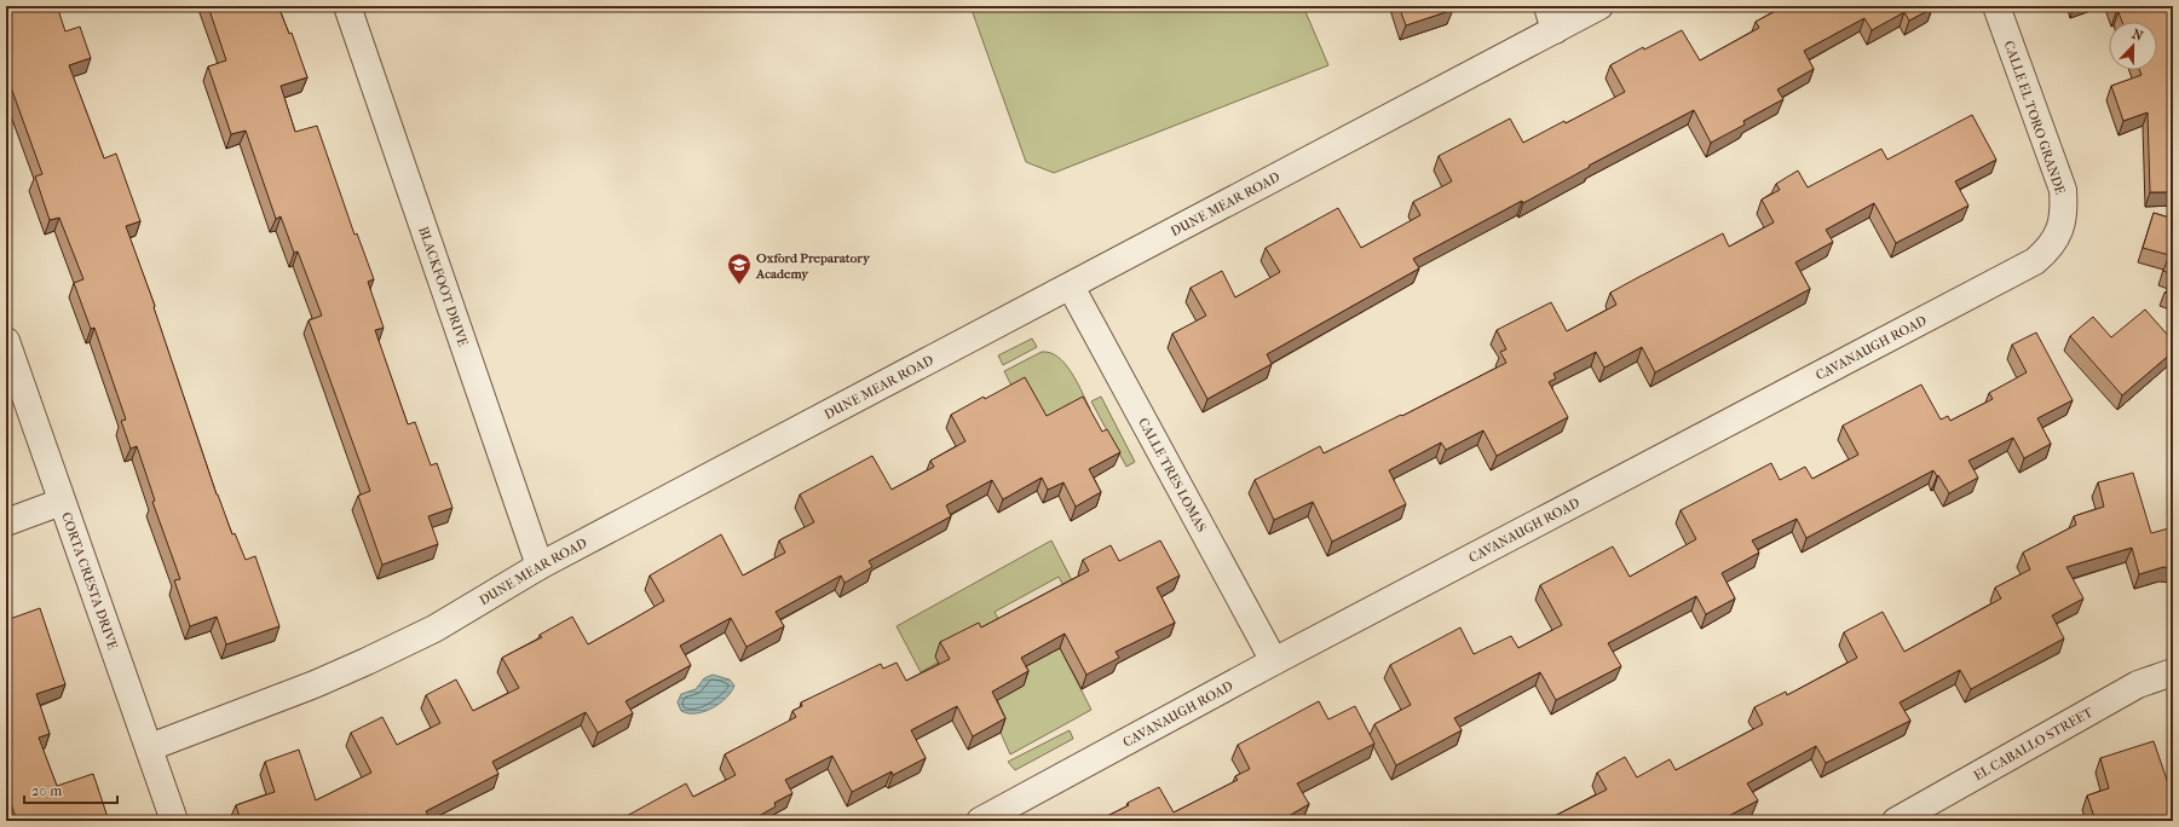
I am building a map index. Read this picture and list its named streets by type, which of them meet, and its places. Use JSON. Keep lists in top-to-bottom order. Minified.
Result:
{"streets":{"street":["CALLE EL TORO GRANDE","DUNE MEAR ROAD","BLACKFOOT DRIVE","CAVANAUGH ROAD","CALLE TRES LOMAS","CORTA CRESTA DRIVE","EL CABALLO STREET"]},"crossings":[["CALLE EL TORO GRANDE","CAVANAUGH ROAD"],["DUNE MEAR ROAD","BLACKFOOT DRIVE"],["DUNE MEAR ROAD","CALLE TRES LOMAS"],["DUNE MEAR ROAD","CORTA CRESTA DRIVE"],["CAVANAUGH ROAD","CALLE TRES LOMAS"]],"places":{"school or university":["Oxford Preparatory Academy"]},"scale_bar":"20 m","north":"top"}
